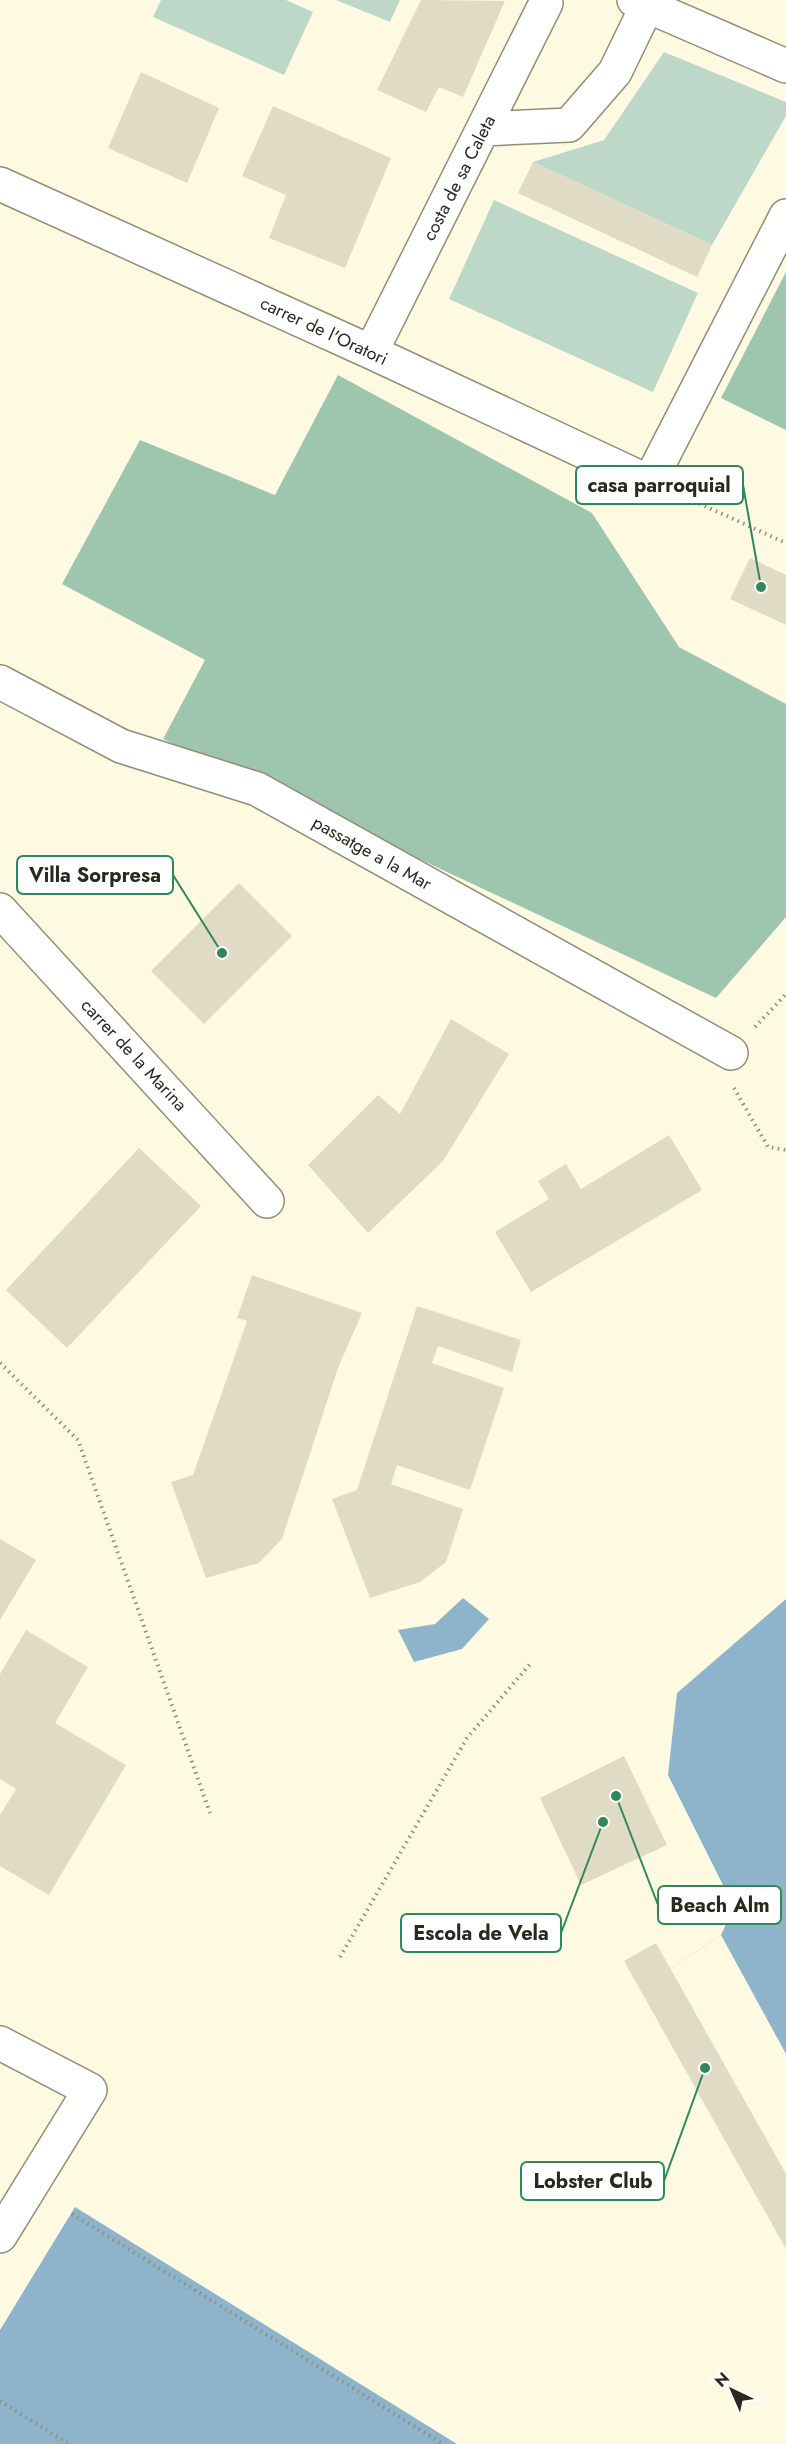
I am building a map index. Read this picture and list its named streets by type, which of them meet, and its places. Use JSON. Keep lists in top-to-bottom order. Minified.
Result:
{"streets":{"street":["costa de sa Caleta","carrer de l'Oratori","passatge a la Mar","carrer de la Marina"]},"crossings":[["costa de sa Caleta","carrer de l'Oratori"]],"places":["casa parroquial","Villa Sorpresa","Beach Alm","Escola de Vela","Lobster Club"],"north":"top left"}
